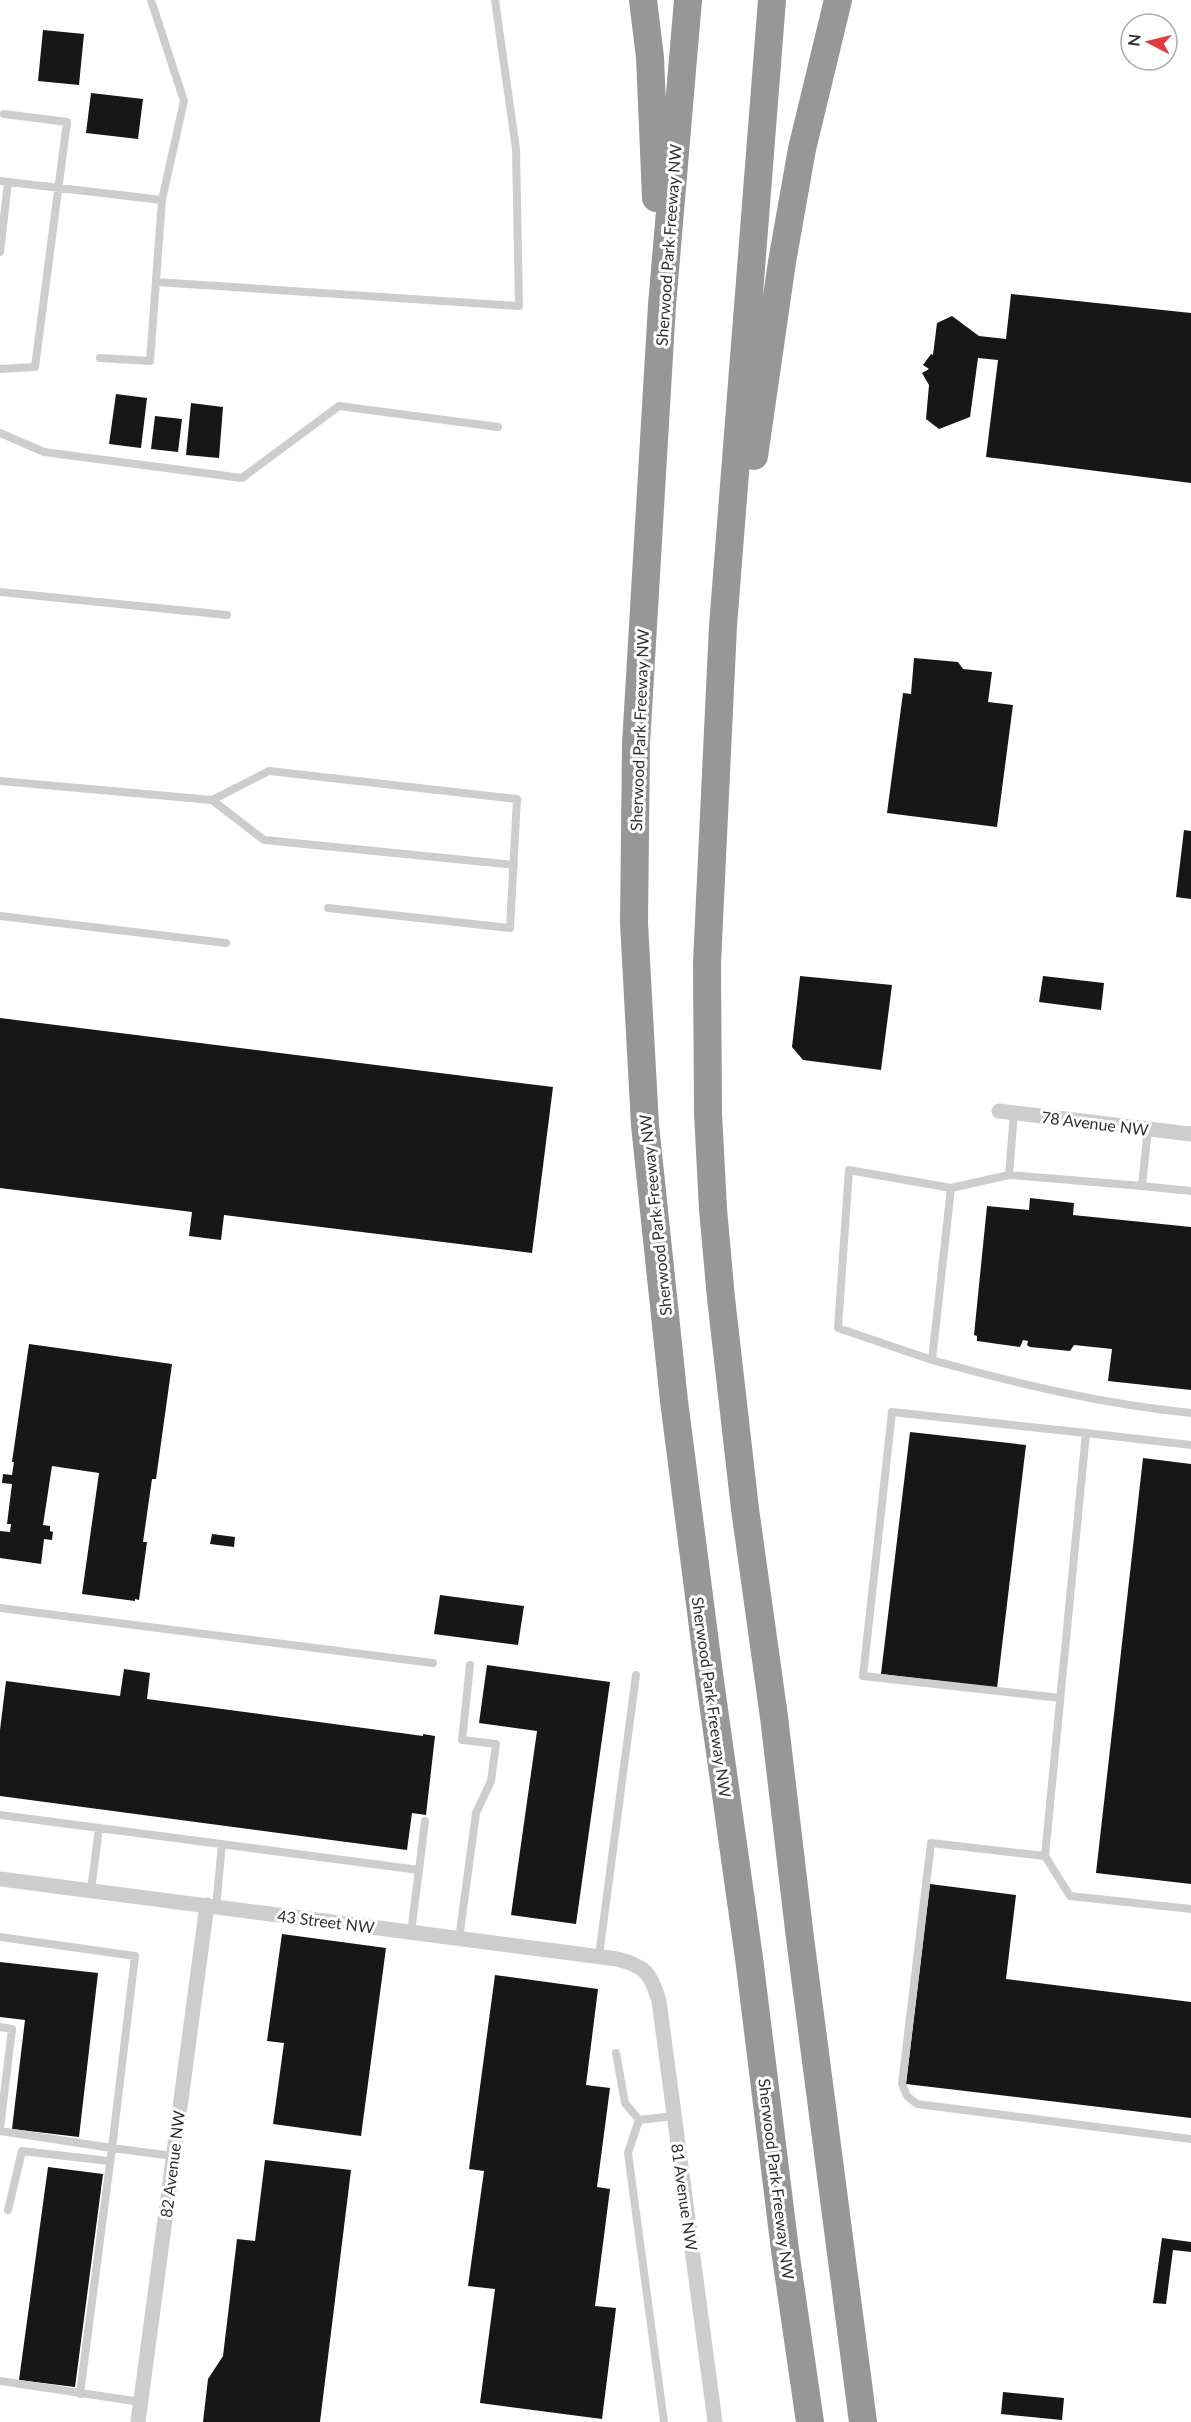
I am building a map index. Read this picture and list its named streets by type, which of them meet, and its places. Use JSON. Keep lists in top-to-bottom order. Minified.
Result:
{"streets":{"highway":["Sherwood Park Freeway NW"],"street":["78 Avenue NW","43 Street NW","82 Avenue NW","81 Avenue NW"]},"crossings":[["43 Street NW","82 Avenue NW"],["43 Street NW","81 Avenue NW"]],"north":"left"}
